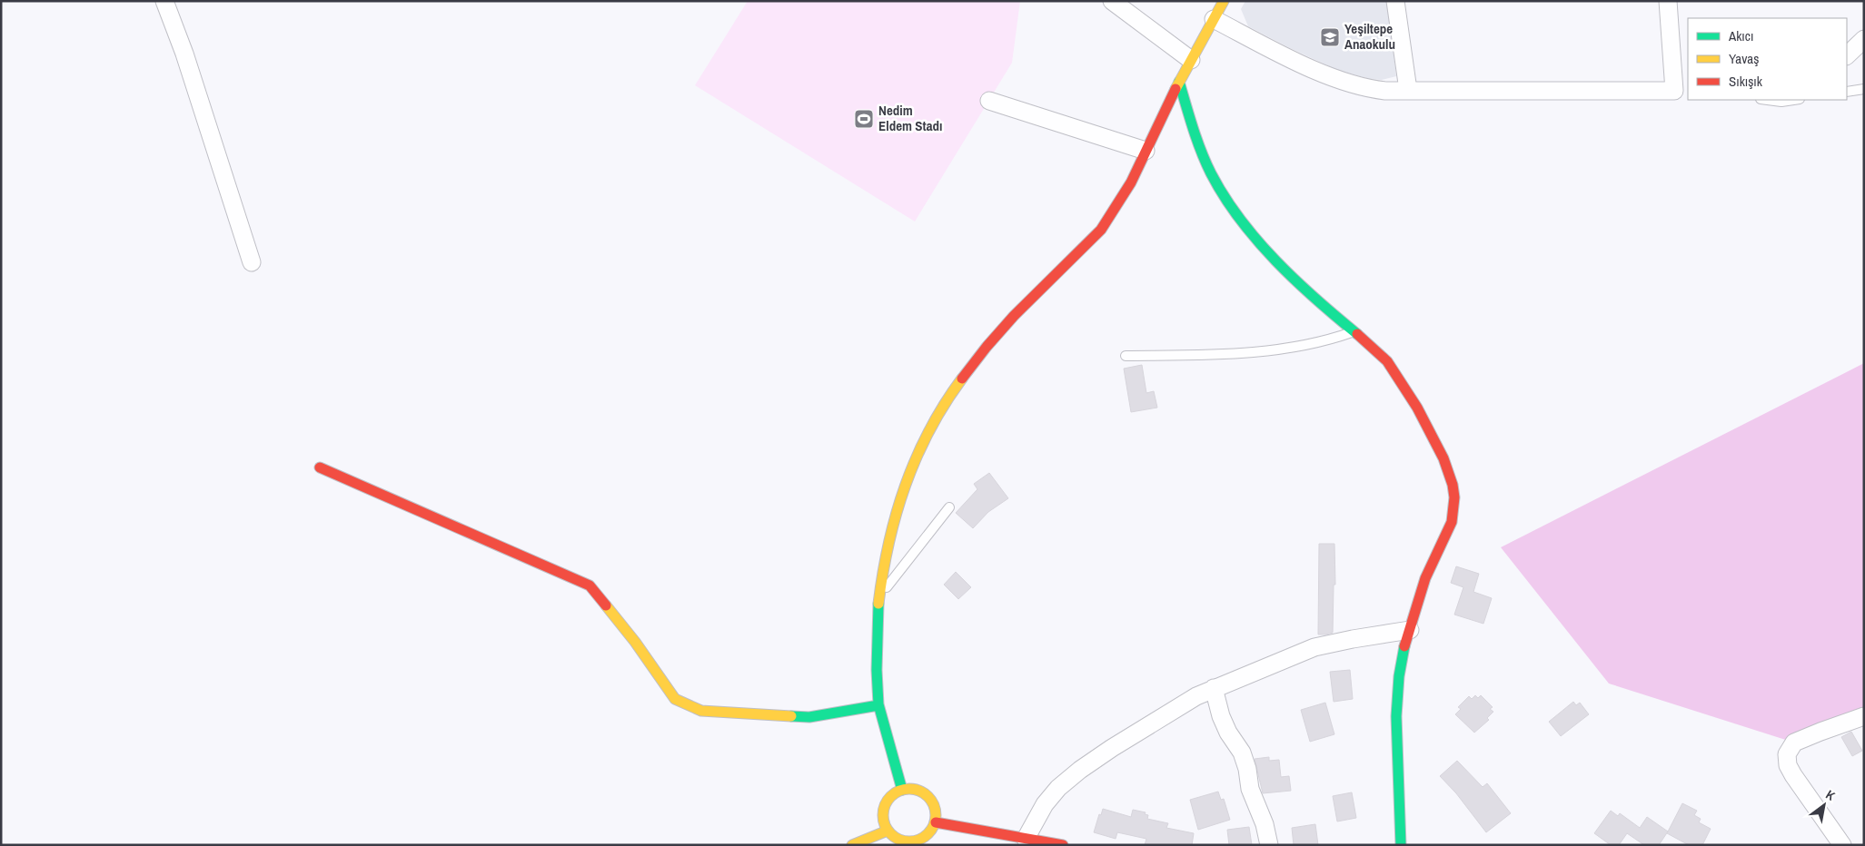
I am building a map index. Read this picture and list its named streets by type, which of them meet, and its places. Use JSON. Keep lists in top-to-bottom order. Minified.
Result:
{"places":{"school or university":["Yeşiltepe Anaokulu"],"sports":["Nedim Eldem Stadı"]},"legend":["Akıcı","Yavaş","Sıkışık"],"north":"top right"}
